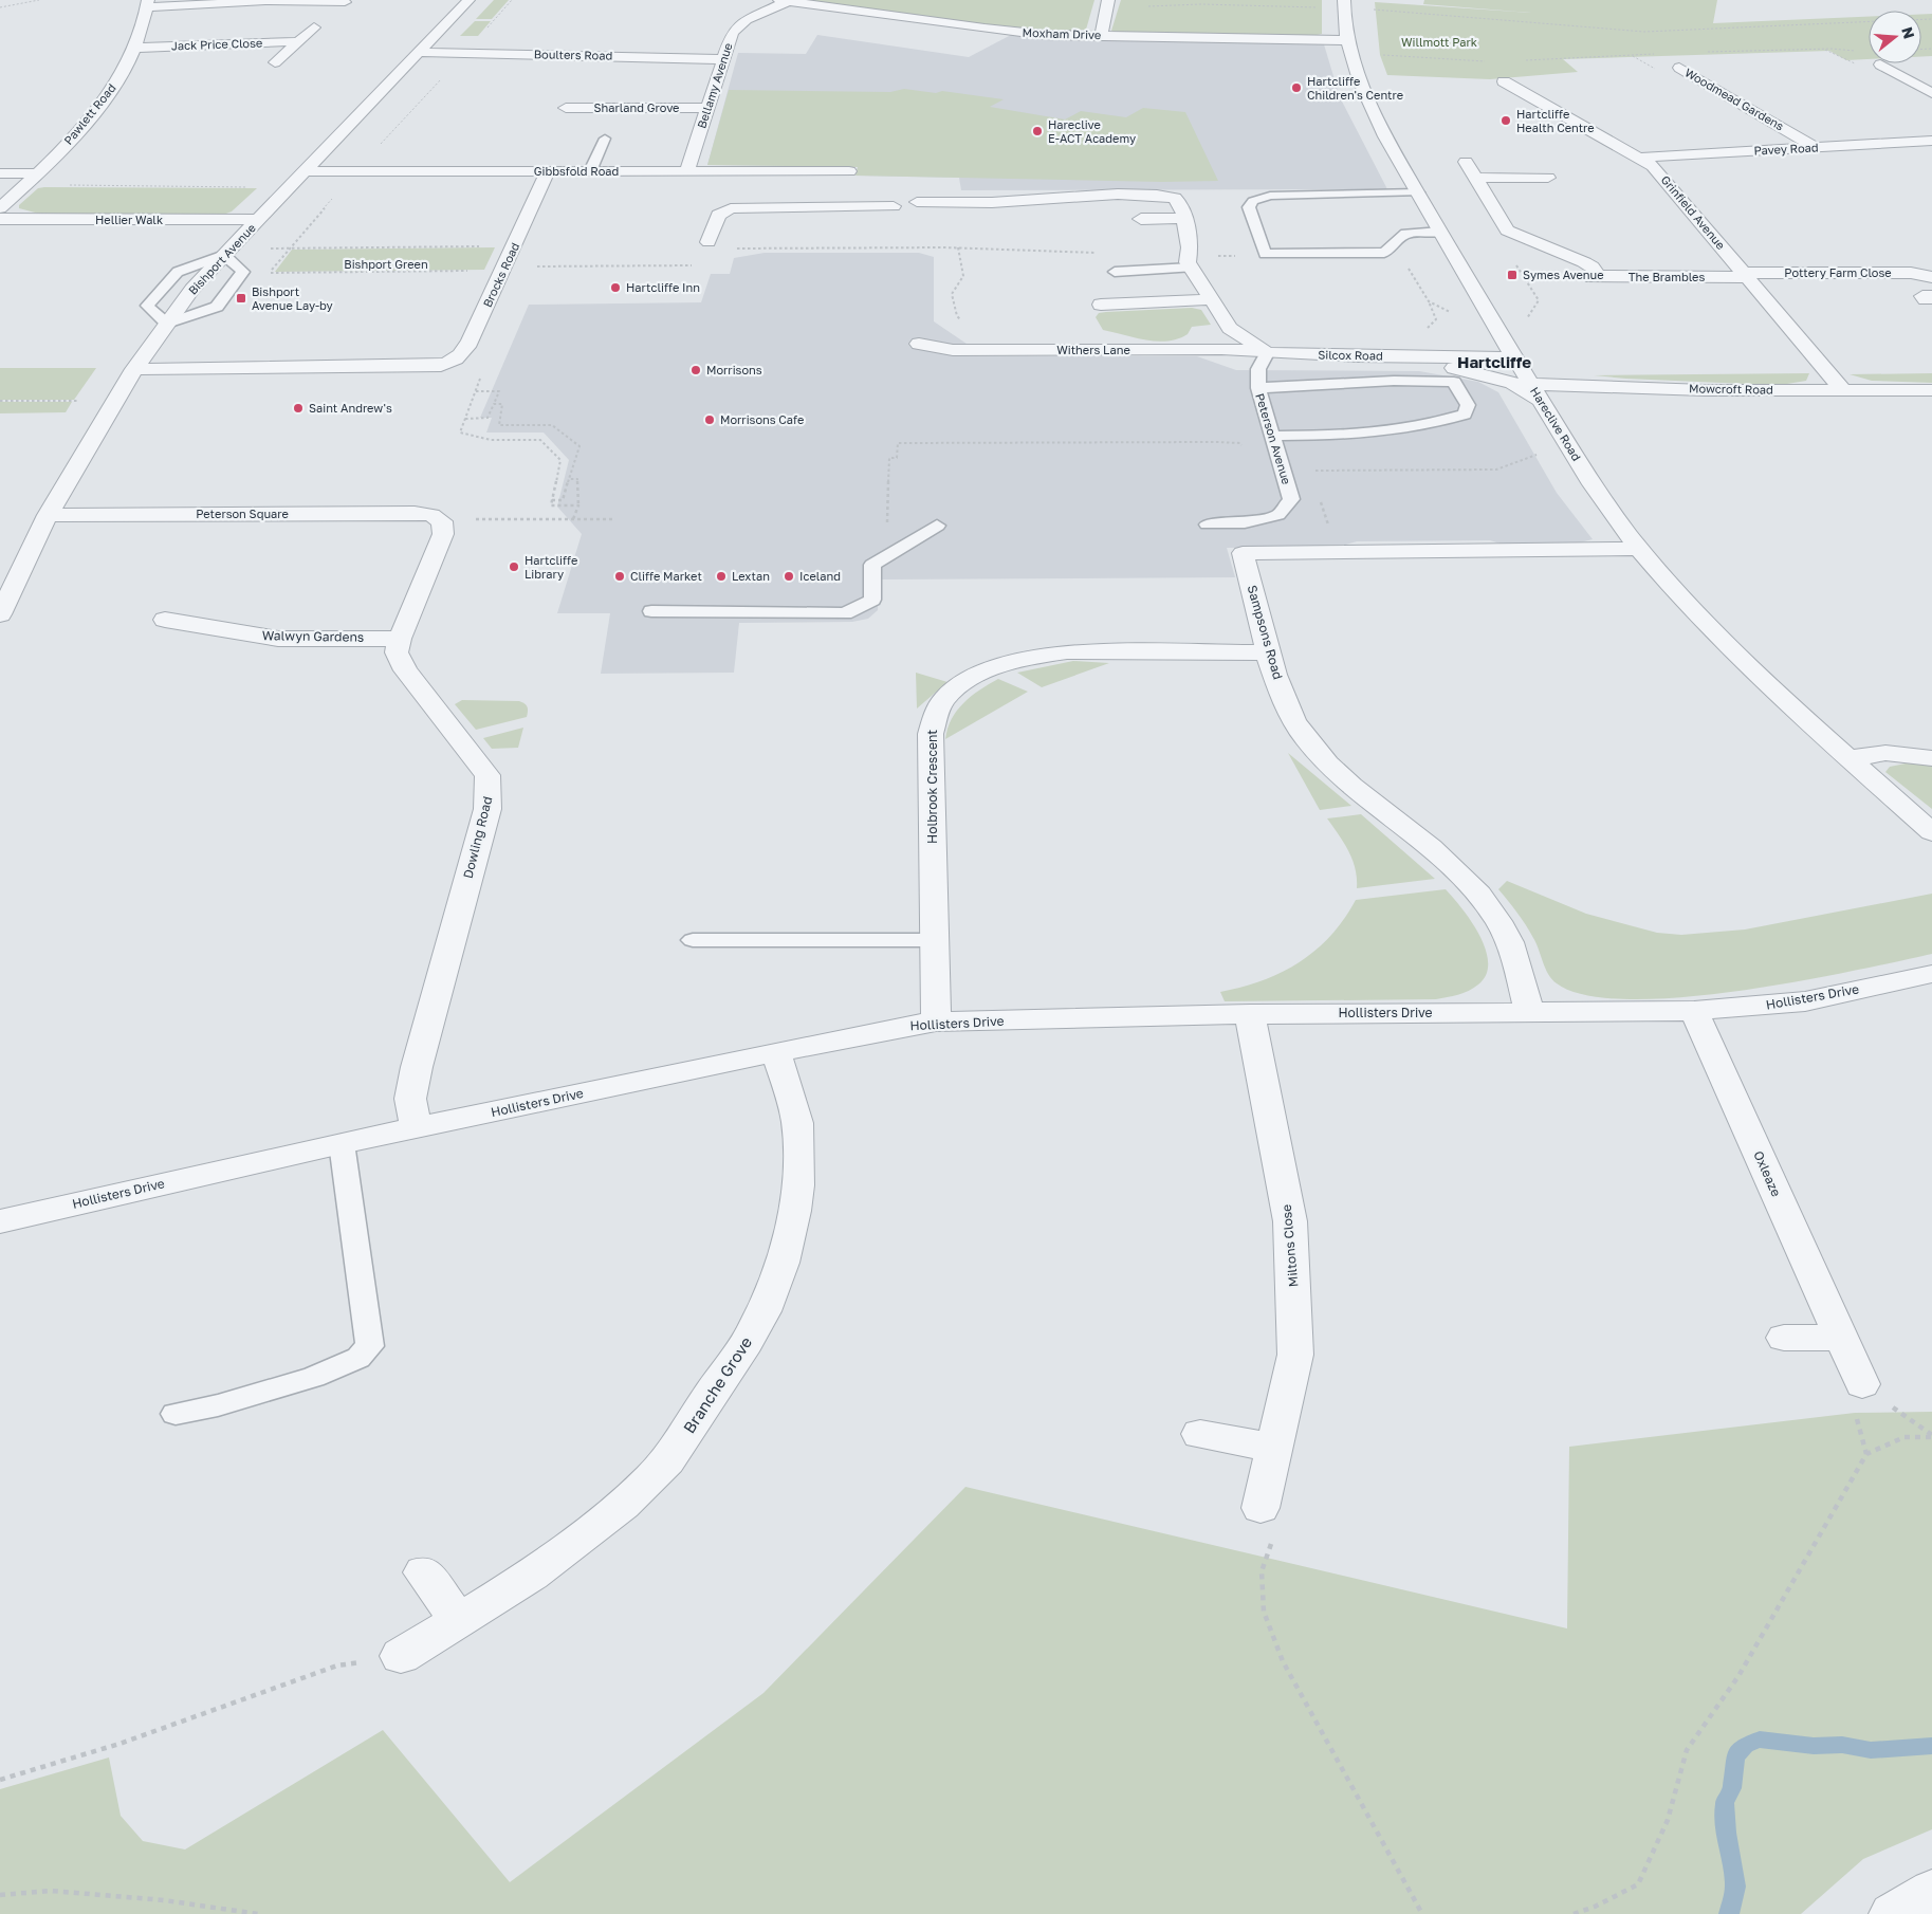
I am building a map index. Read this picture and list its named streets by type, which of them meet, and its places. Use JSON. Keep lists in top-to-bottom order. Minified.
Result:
{"streets":{"street":["Moxham Drive","Jack Price Close","Boulters Road","Bellamy Avenue","Woodmead Gardens","Sharland Grove","Pawlett Road","Pavey Road","Gibbsfold Road","Grinfield Avenue","Hellier Walk","Bishport Avenue","Pottery Farm Close","Brocks Road","The Brambles","Withers Lane","Silcox Road","Mowcroft Road","Hareclive Road","Peterson Square","Sampsons Road","Walwyn Gardens","Holbrook Crescent","Dowling Road","Hollisters Drive","Oxleaze","Miltons Close","Branche Grove"],"lane":["Peterson Avenue"],"path":["Bishport Green"]},"crossings":[["Moxham Drive","Bellamy Avenue"],["Moxham Drive","Hareclive Road"],["Jack Price Close","Pawlett Road"],["Boulters Road","Bellamy Avenue"],["Boulters Road","Bishport Avenue"],["Bellamy Avenue","Sharland Grove"],["Bellamy Avenue","Gibbsfold Road"],["Woodmead Gardens","Pavey Road"],["Pavey Road","Grinfield Avenue"],["Gibbsfold Road","Bishport Avenue"],["Gibbsfold Road","Brocks Road"],["Grinfield Avenue","Pottery Farm Close"],["Grinfield Avenue","The Brambles"],["Grinfield Avenue","Mowcroft Road"],["Hellier Walk","Bishport Avenue"],["Bishport Avenue","Peterson Square"],["Bishport Green","Brocks Road"],["Pottery Farm Close","The Brambles"],["Withers Lane","Silcox Road"],["Withers Lane","Peterson Avenue"],["Silcox Road","Hareclive Road"],["Silcox Road","Peterson Avenue"],["Mowcroft Road","Hareclive Road"],["Hareclive Road","Sampsons Road"],["Peterson Square","Dowling Road"],["Sampsons Road","Holbrook Crescent"],["Sampsons Road","Hollisters Drive"],["Walwyn Gardens","Dowling Road"],["Holbrook Crescent","Hollisters Drive"],["Dowling Road","Hollisters Drive"],["Hollisters Drive","Oxleaze"],["Hollisters Drive","Miltons Close"],["Hollisters Drive","Branche Grove"]],"districts":["Hartcliffe"],"parks":["Willmott Park"],"places":{"other":["Hartcliffe Children's Centre","Hartcliffe Health Centre","Hareclive E-ACT Academy","Hartcliffe Inn","Morrisons","Saint Andrew's","Morrisons Cafe","Hartcliffe Library","Cliffe Market","Lextan","Iceland"],"transit":["Symes Avenue","Bishport Avenue Lay-by"]},"north":"right"}
